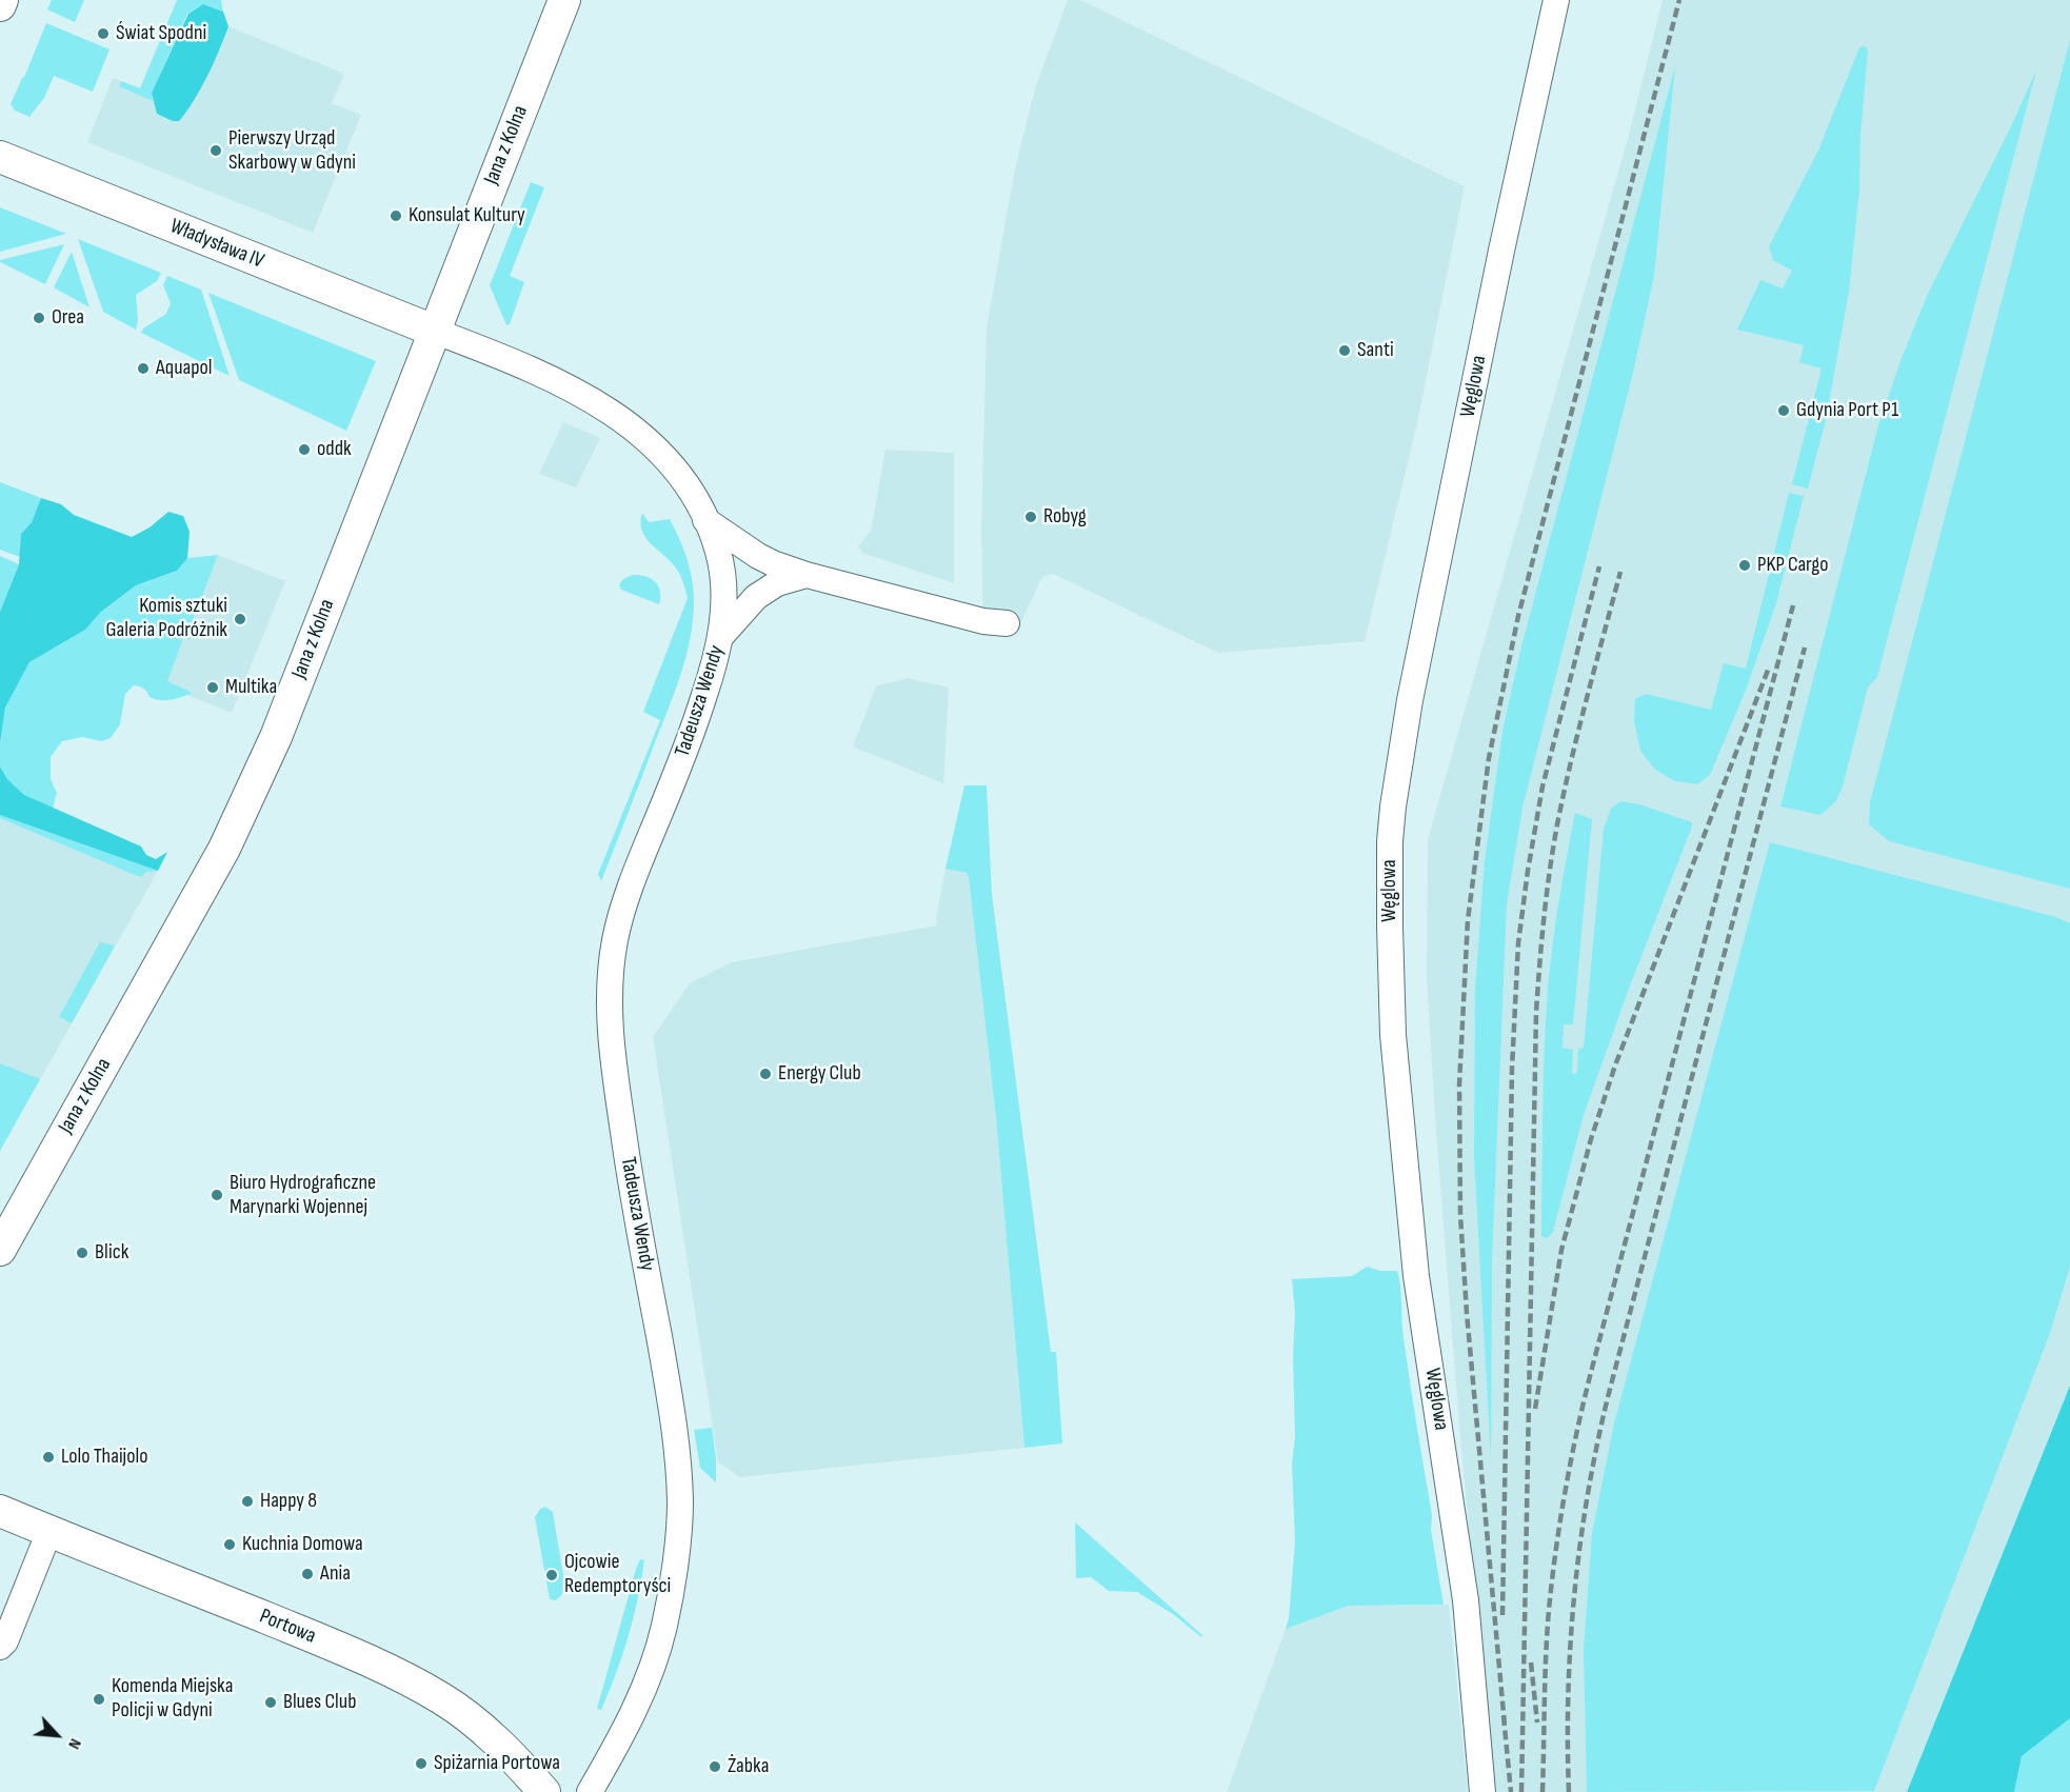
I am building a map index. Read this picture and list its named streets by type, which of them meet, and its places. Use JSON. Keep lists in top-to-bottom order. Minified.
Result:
{"streets":{"street":["Jana z Kolna","Władysława IV","Węglowa","Tadeusza Wendy","Portowa"]},"crossings":[["Jana z Kolna","Władysława IV"],["Jana z Kolna","Tadeusza Wendy"],["Władysława IV","Tadeusza Wendy"]],"places":["Świat Spodni","Pierwszy Urząd Skarbowy w Gdyni","Konsulat Kultury","Orea","Santi","Aquapol","Gdynia Port P1","oddk","Robyg","PKP Cargo","Komis sztuki Galeria Podróżnik","Multika","Energy Club","Biuro Hydrograficzne Marynarki Wojennej","Blick","Lolo Thaijolo","Happy 8","Kuchnia Domowa","Ania","Ojcowie Redemptoryści","Komenda Miejska Policji w Gdyni","Blues Club","Spiżarnia Portowa","Żabka"],"north":"bottom right"}
